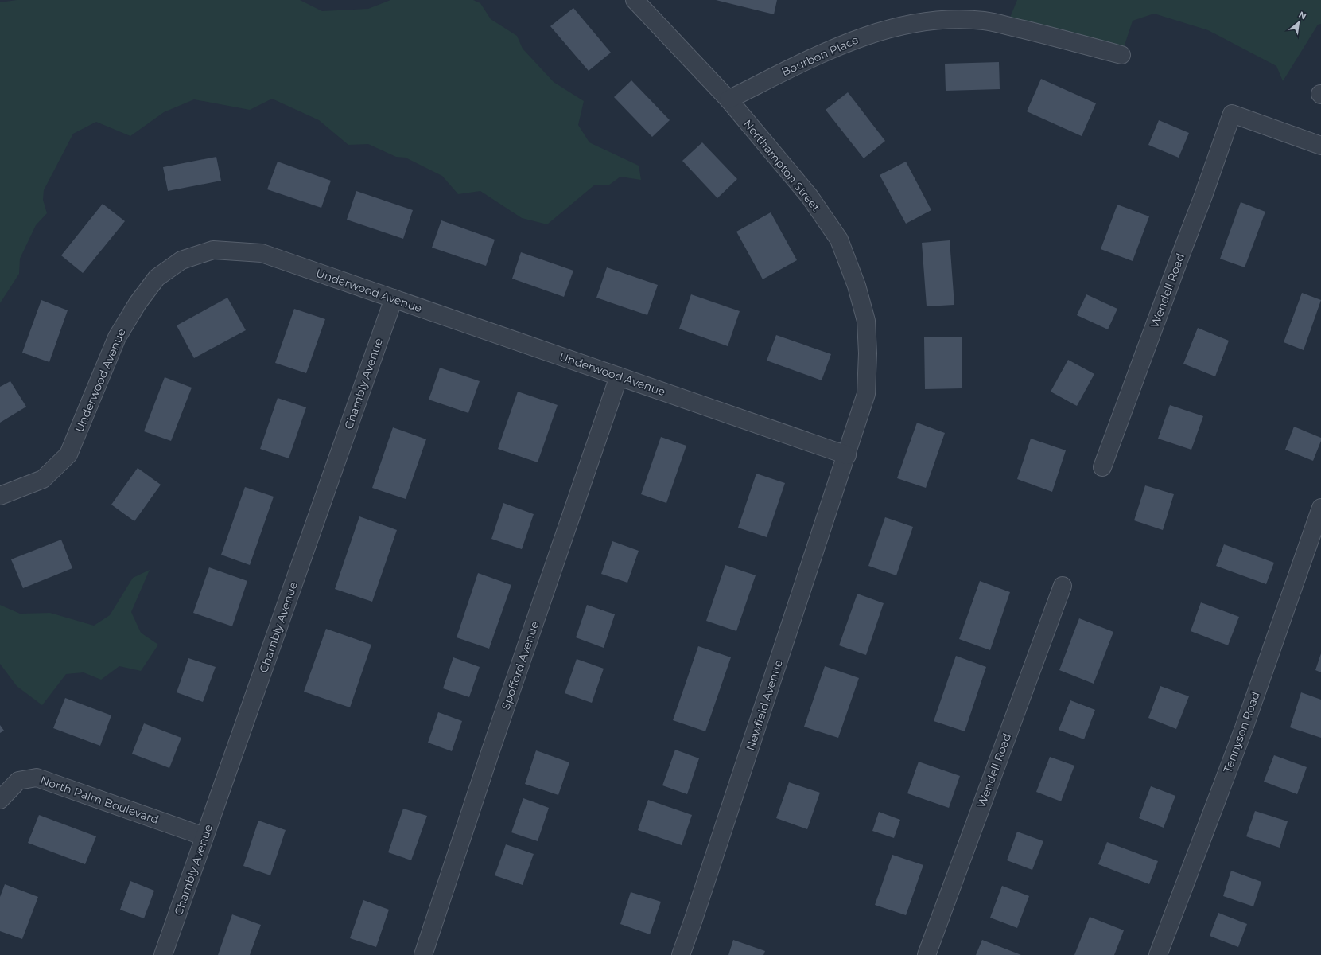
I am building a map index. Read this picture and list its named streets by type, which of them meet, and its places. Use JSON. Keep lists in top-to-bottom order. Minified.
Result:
{"streets":{"street":["Bourbon Place","Northampton Street","Underwood Avenue","Wendell Road","Chambly Avenue","Spofford Avenue","Newfield Avenue","Tennyson Road","North Palm Boulevard"]},"crossings":[["Bourbon Place","Northampton Street"],["Northampton Street","Underwood Avenue"],["Northampton Street","Newfield Avenue"],["Underwood Avenue","Chambly Avenue"],["Underwood Avenue","Spofford Avenue"],["Underwood Avenue","Newfield Avenue"],["Chambly Avenue","North Palm Boulevard"]],"north":"top right"}
